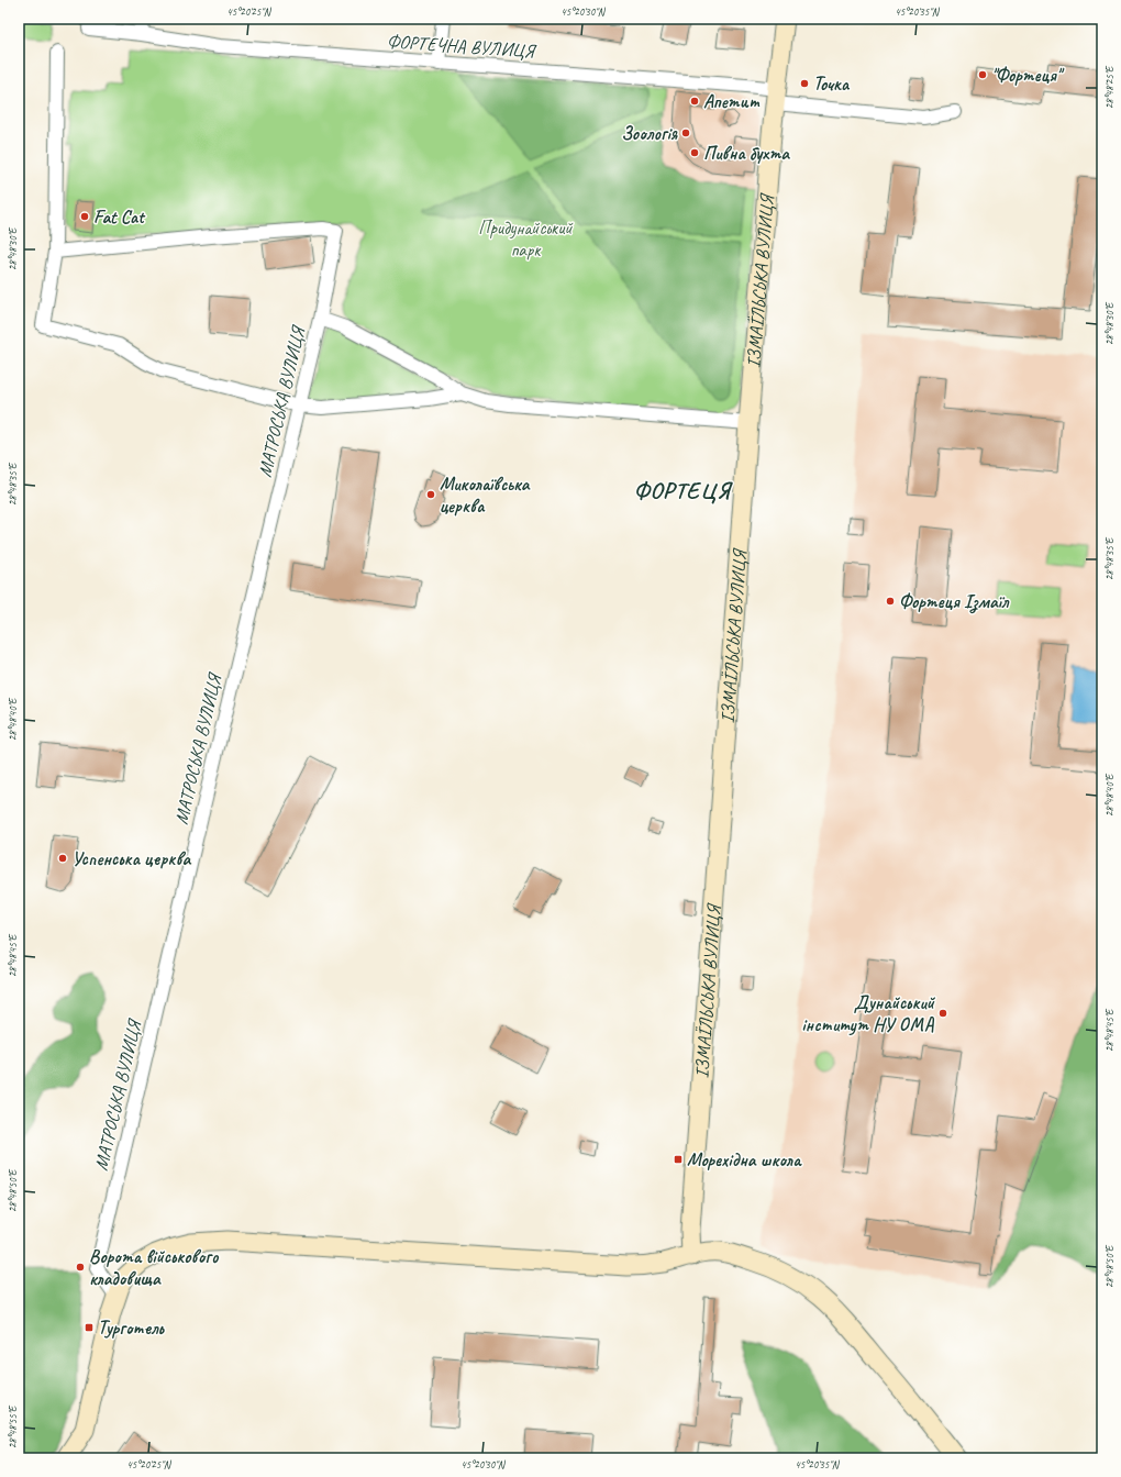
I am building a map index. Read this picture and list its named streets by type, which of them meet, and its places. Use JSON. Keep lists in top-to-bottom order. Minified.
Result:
{"streets":{"street":["ФОРТЕЧНА ВУЛИЦЯ","ІЗМАЇЛЬСЬКА ВУЛИЦЯ","МАТРОСЬКА ВУЛИЦЯ"]},"crossings":[["ФОРТЕЧНА ВУЛИЦЯ","ІЗМАЇЛЬСЬКА ВУЛИЦЯ"]],"districts":["ФОРТЕЦЯ"],"parks":["Придунайський парк"],"places":{"other":["\"Фортеця\"","Точка","Апетит","Зоологія","Пивна бухта","Fat Cat","Миколаївська церква","Фортеця Ізмаїл","Успенська церква","Дунайський інститут НУ ОМА","Ворота військового кладовища"],"transit":["Морехідна школа","Турготель"]},"coordinates":["45°20'25\"N","45°20'30\"N","45°20'35\"N","28°48'25\"E","28°48'30\"E","28°48'35\"E","28°48'40\"E","28°48'45\"E","28°48'50\"E","28°48'55\"E"]}
